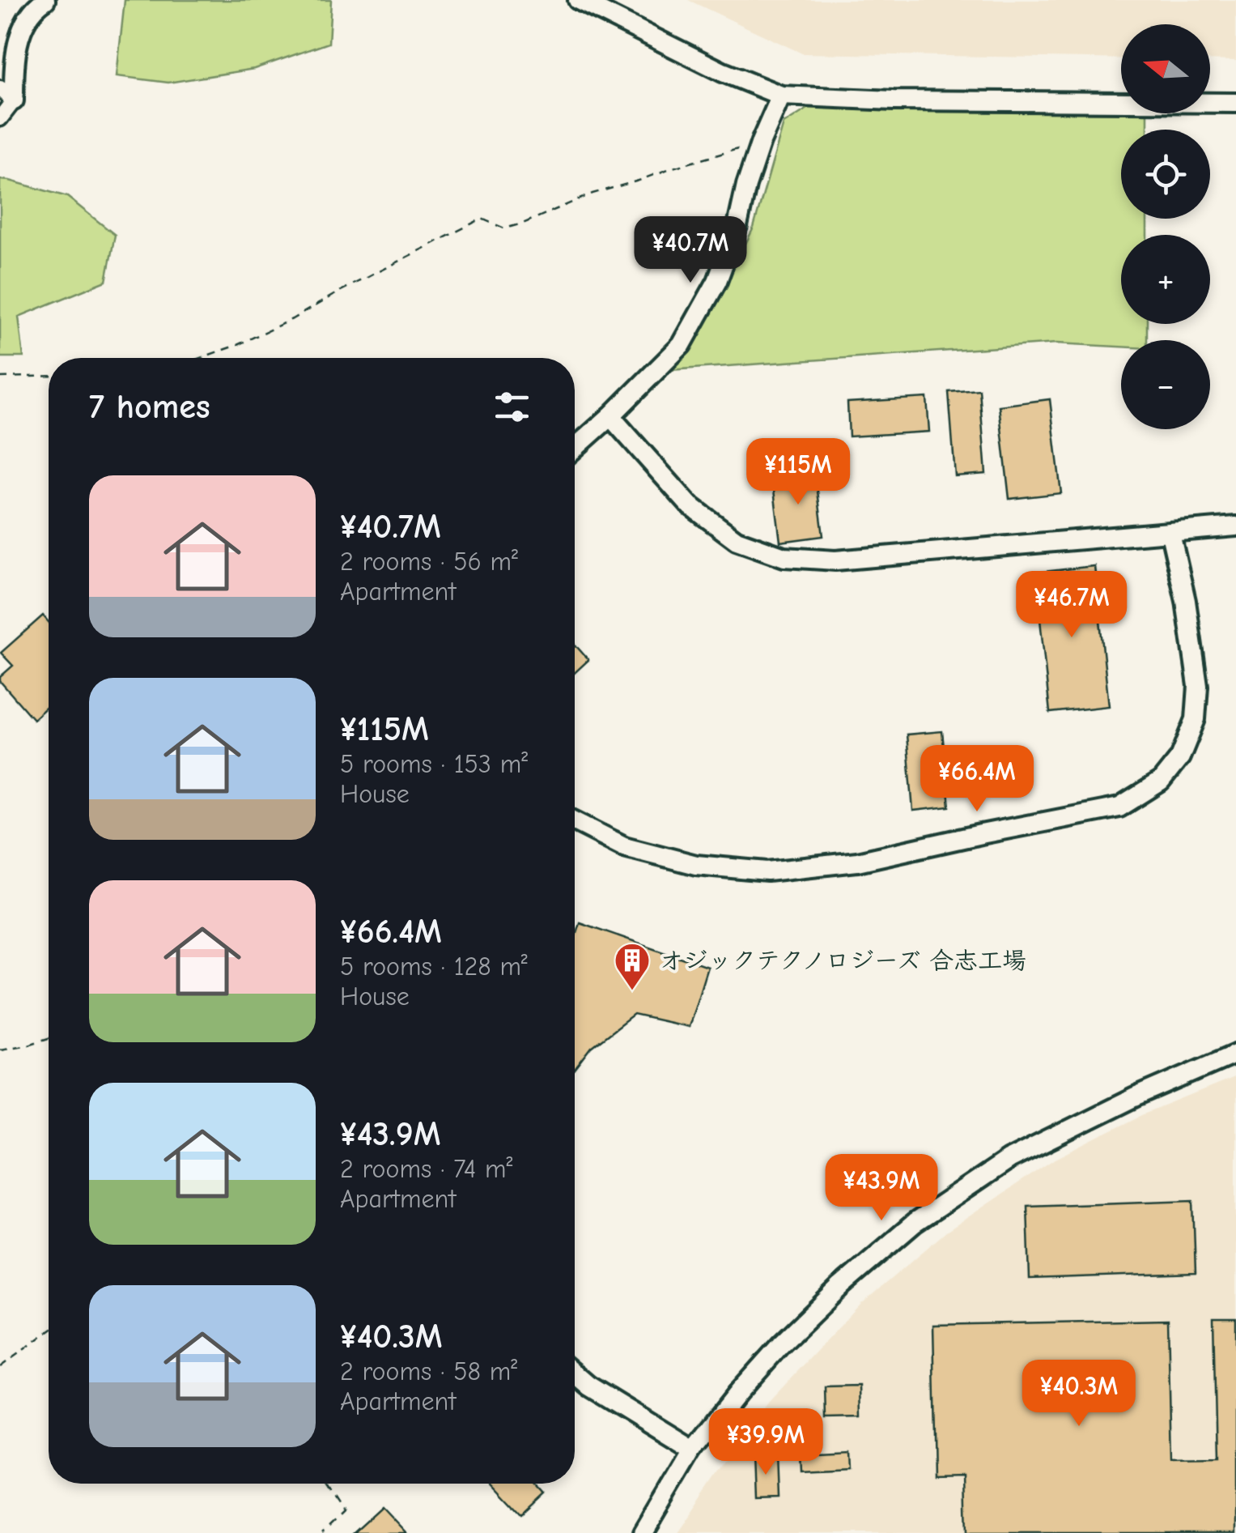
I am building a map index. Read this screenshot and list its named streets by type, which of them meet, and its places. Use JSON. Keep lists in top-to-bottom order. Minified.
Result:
{"places":{"building":["オジックテクノロジーズ 合志工場"]},"north":"left","page":{"map_buttons":["+","−"],"price":["¥40.7M","¥115M","¥46.7M","¥66.4M","¥43.9M","¥40.3M","¥39.9M"],"heading":"7 homes","list":[{"name":"¥40.7M","note":"2 rooms · 56 m² · Apartment"},{"name":"¥115M","note":"5 rooms · 153 m² · House"},{"name":"¥66.4M","note":"5 rooms · 128 m² · House"},{"name":"¥43.9M","note":"2 rooms · 74 m² · Apartment"},{"name":"¥40.3M","note":"2 rooms · 58 m² · Apartment"}]}}
